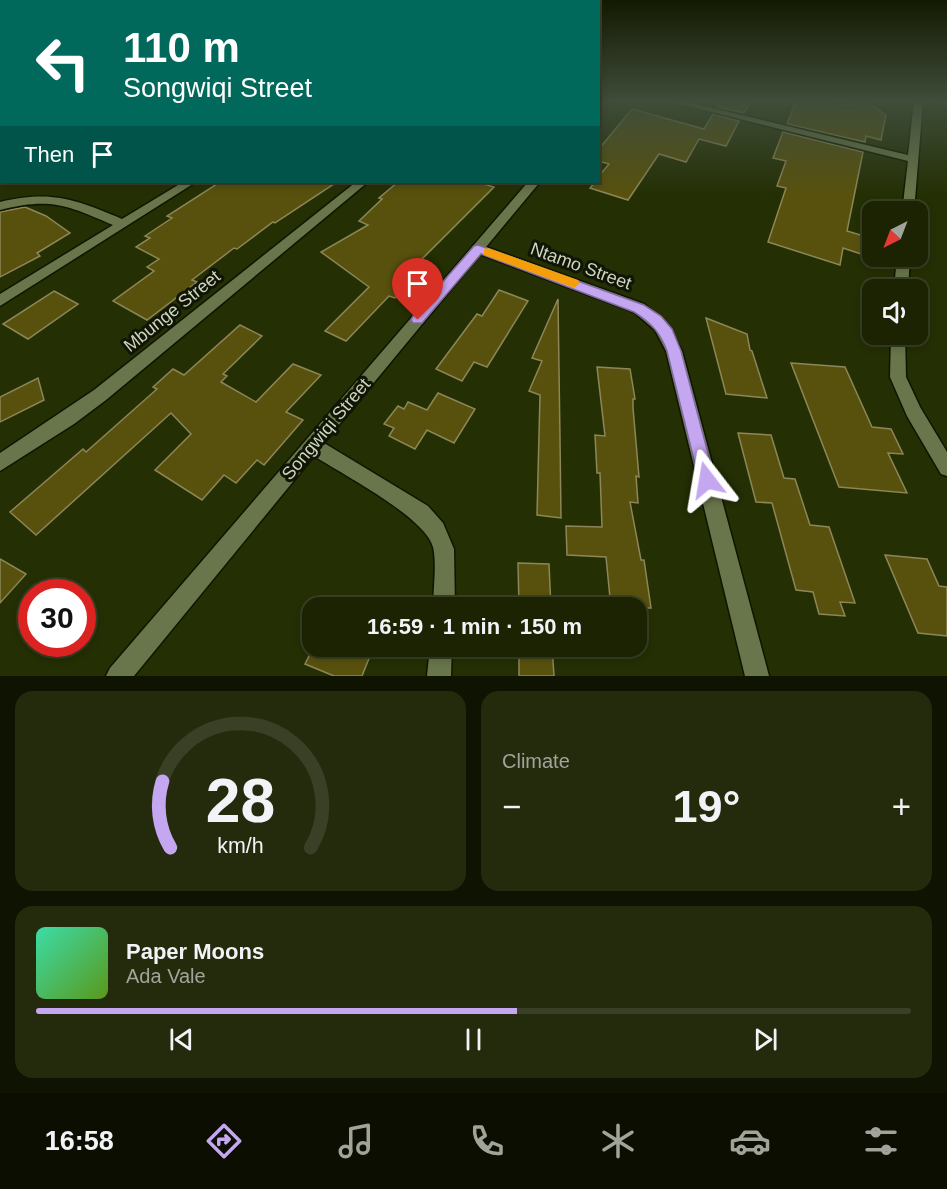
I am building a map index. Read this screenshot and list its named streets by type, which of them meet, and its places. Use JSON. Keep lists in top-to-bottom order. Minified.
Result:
{"streets":{"street":["Ntamo Street","Mbunge Street","Songwiqi Street"]},"crossings":[["Ntamo Street","Songwiqi Street"]],"north":"bottom left","page":{"turn":["110 m","Songwiqi Street"],"then":"Then","limit":"30","trip":"16:59 · 1 min · 150 m","tile":"Climate","heat":["−","19°","+"],"song":["Paper Moons","Ada Vale"],"tabs":"16:58","gauge":["28","km/h"]}}
